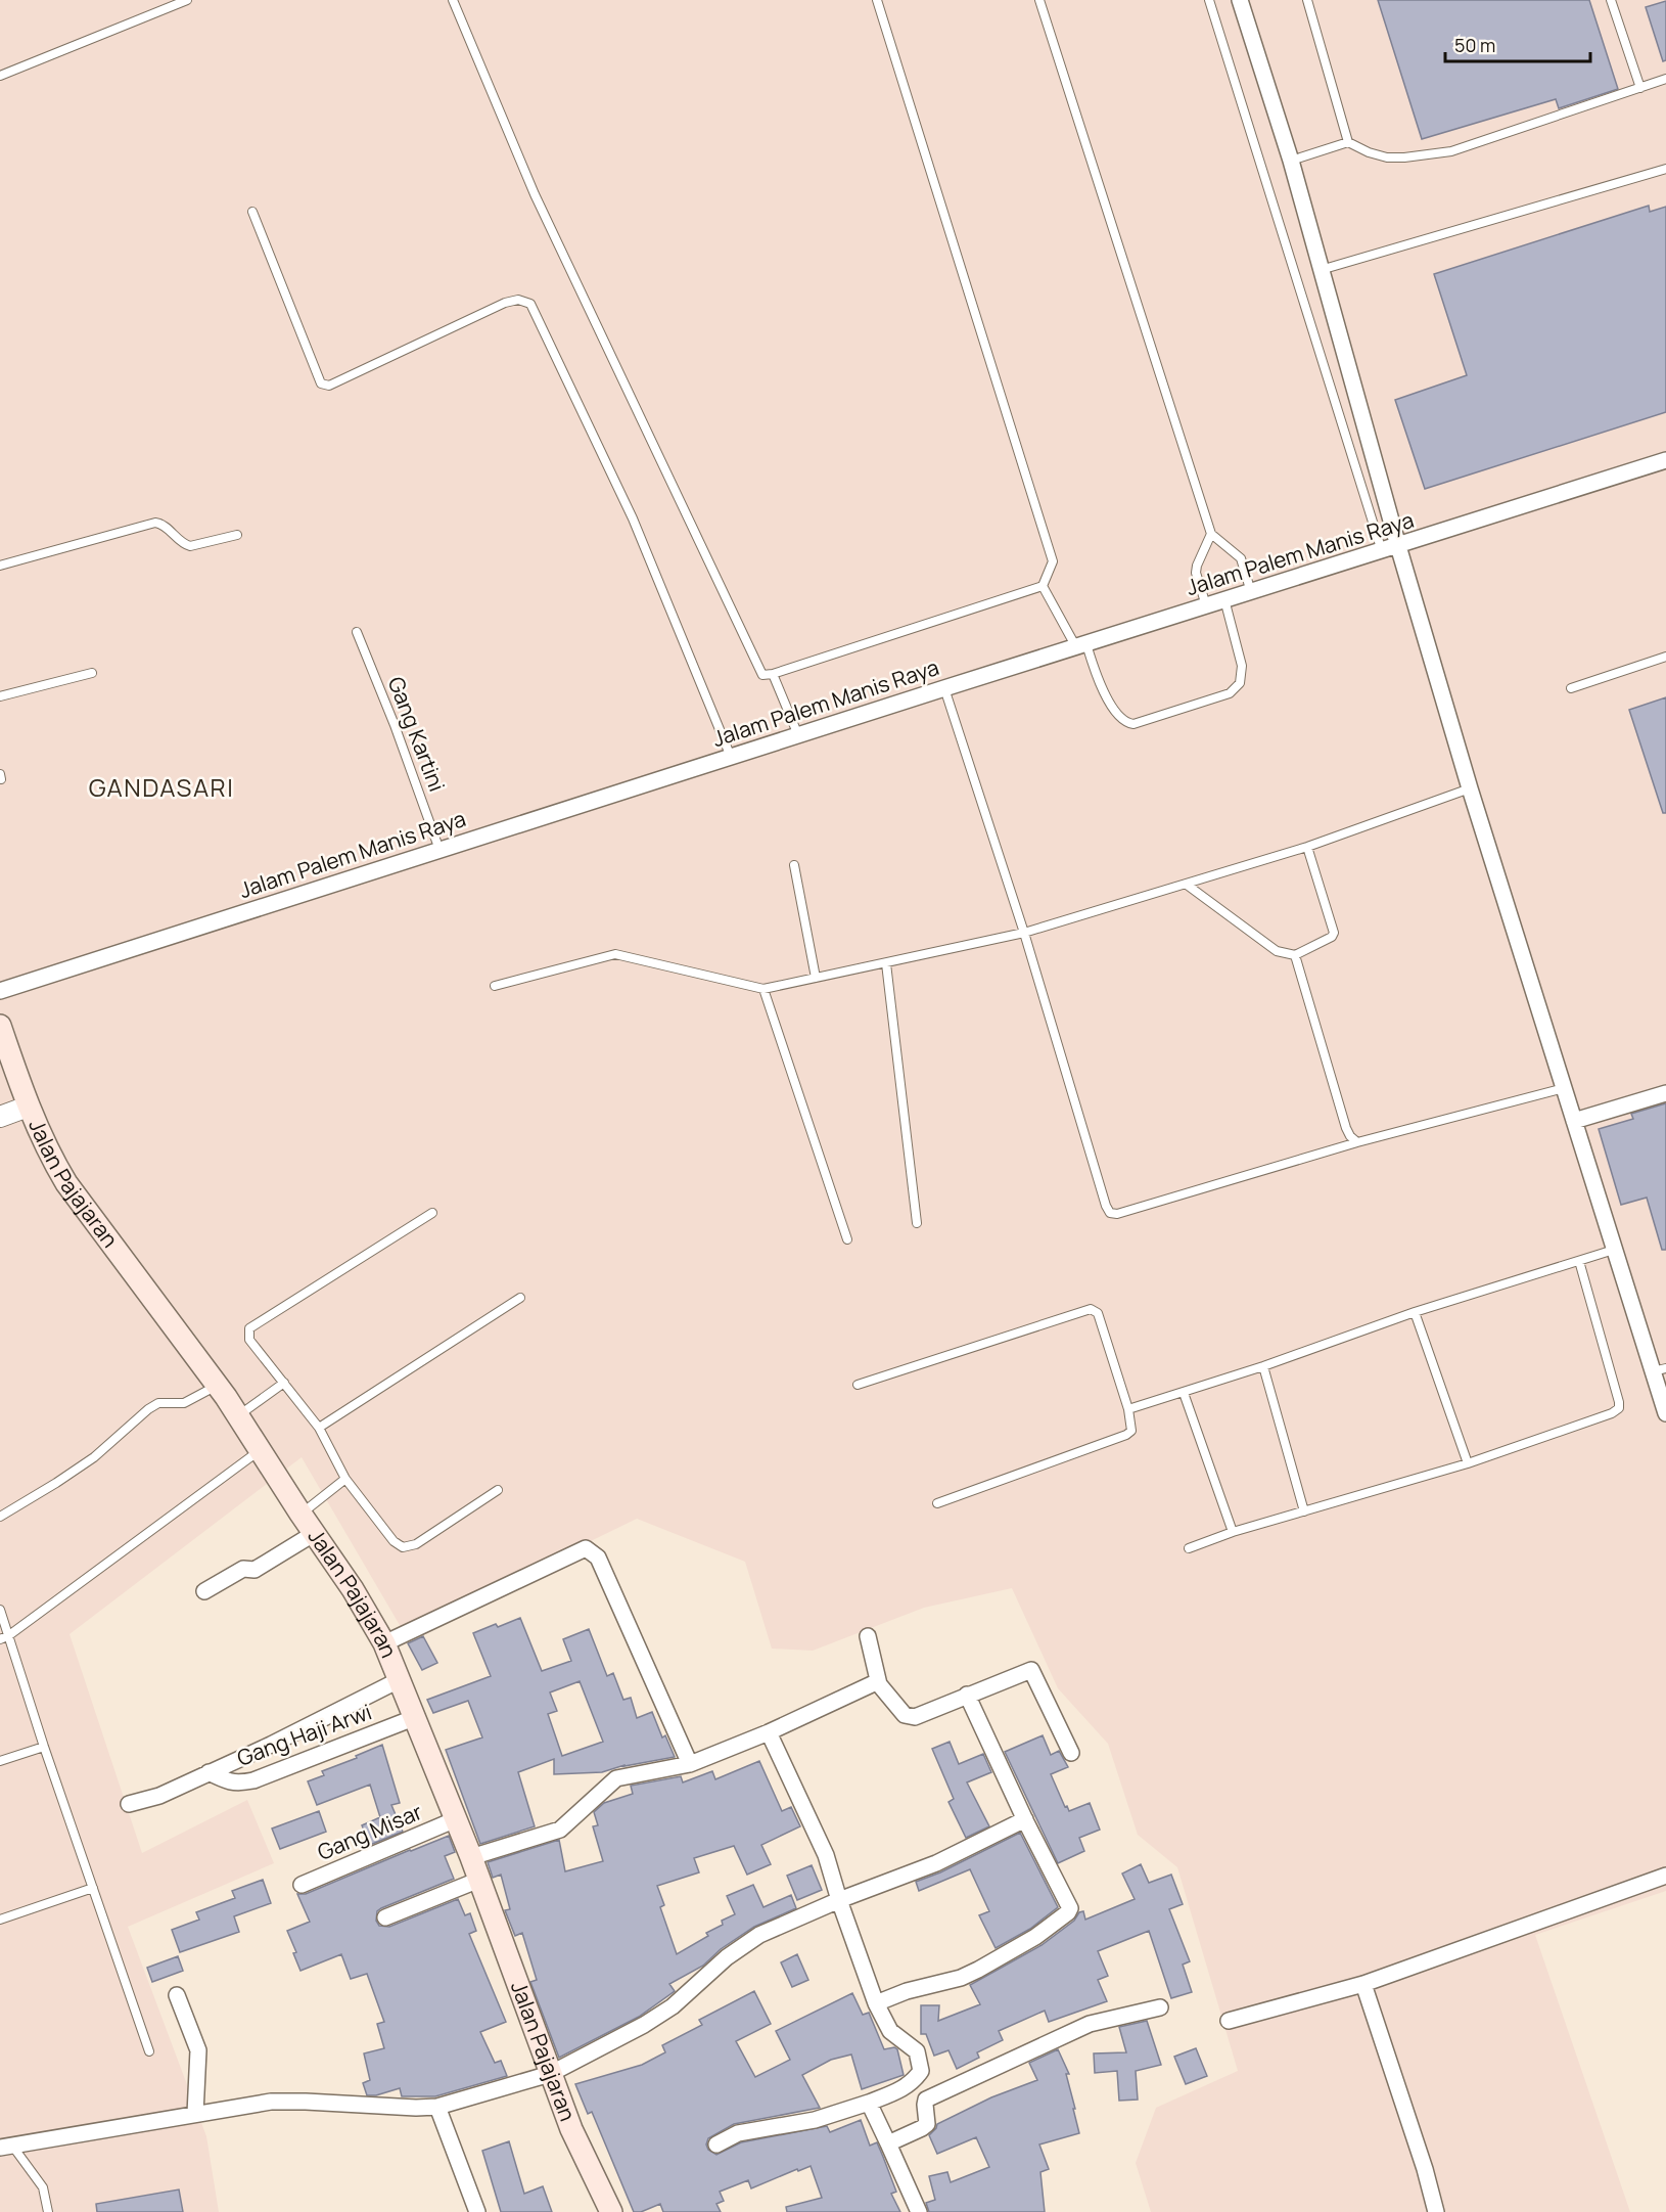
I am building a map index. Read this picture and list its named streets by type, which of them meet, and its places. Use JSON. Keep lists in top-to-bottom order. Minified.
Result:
{"streets":{"main road":["Jalan Pajajaran"],"street":["Jalam Palem Manis Raya","Gang Haji Arwi","Gang Misar"],"lane":["Gang Kartini"]},"crossings":[["Jalam Palem Manis Raya","Gang Kartini"],["Jalan Pajajaran","Gang Haji Arwi"],["Jalan Pajajaran","Gang Misar"]],"districts":["GANDASARI"],"scale_bar":"50 m"}
